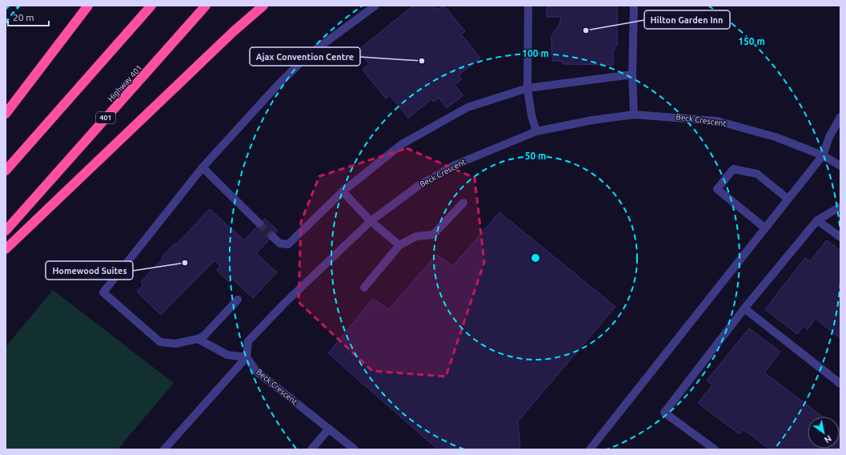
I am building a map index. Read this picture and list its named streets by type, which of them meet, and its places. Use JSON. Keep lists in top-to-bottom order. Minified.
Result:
{"streets":{"highway":["Highway 401","401"],"street":["Beck Crescent"]},"places":["Hilton Garden Inn","Ajax Convention Centre","Homewood Suites"],"scale_bar":"20 m","north":"bottom right","rings":["150 m","100 m","50 m"]}
